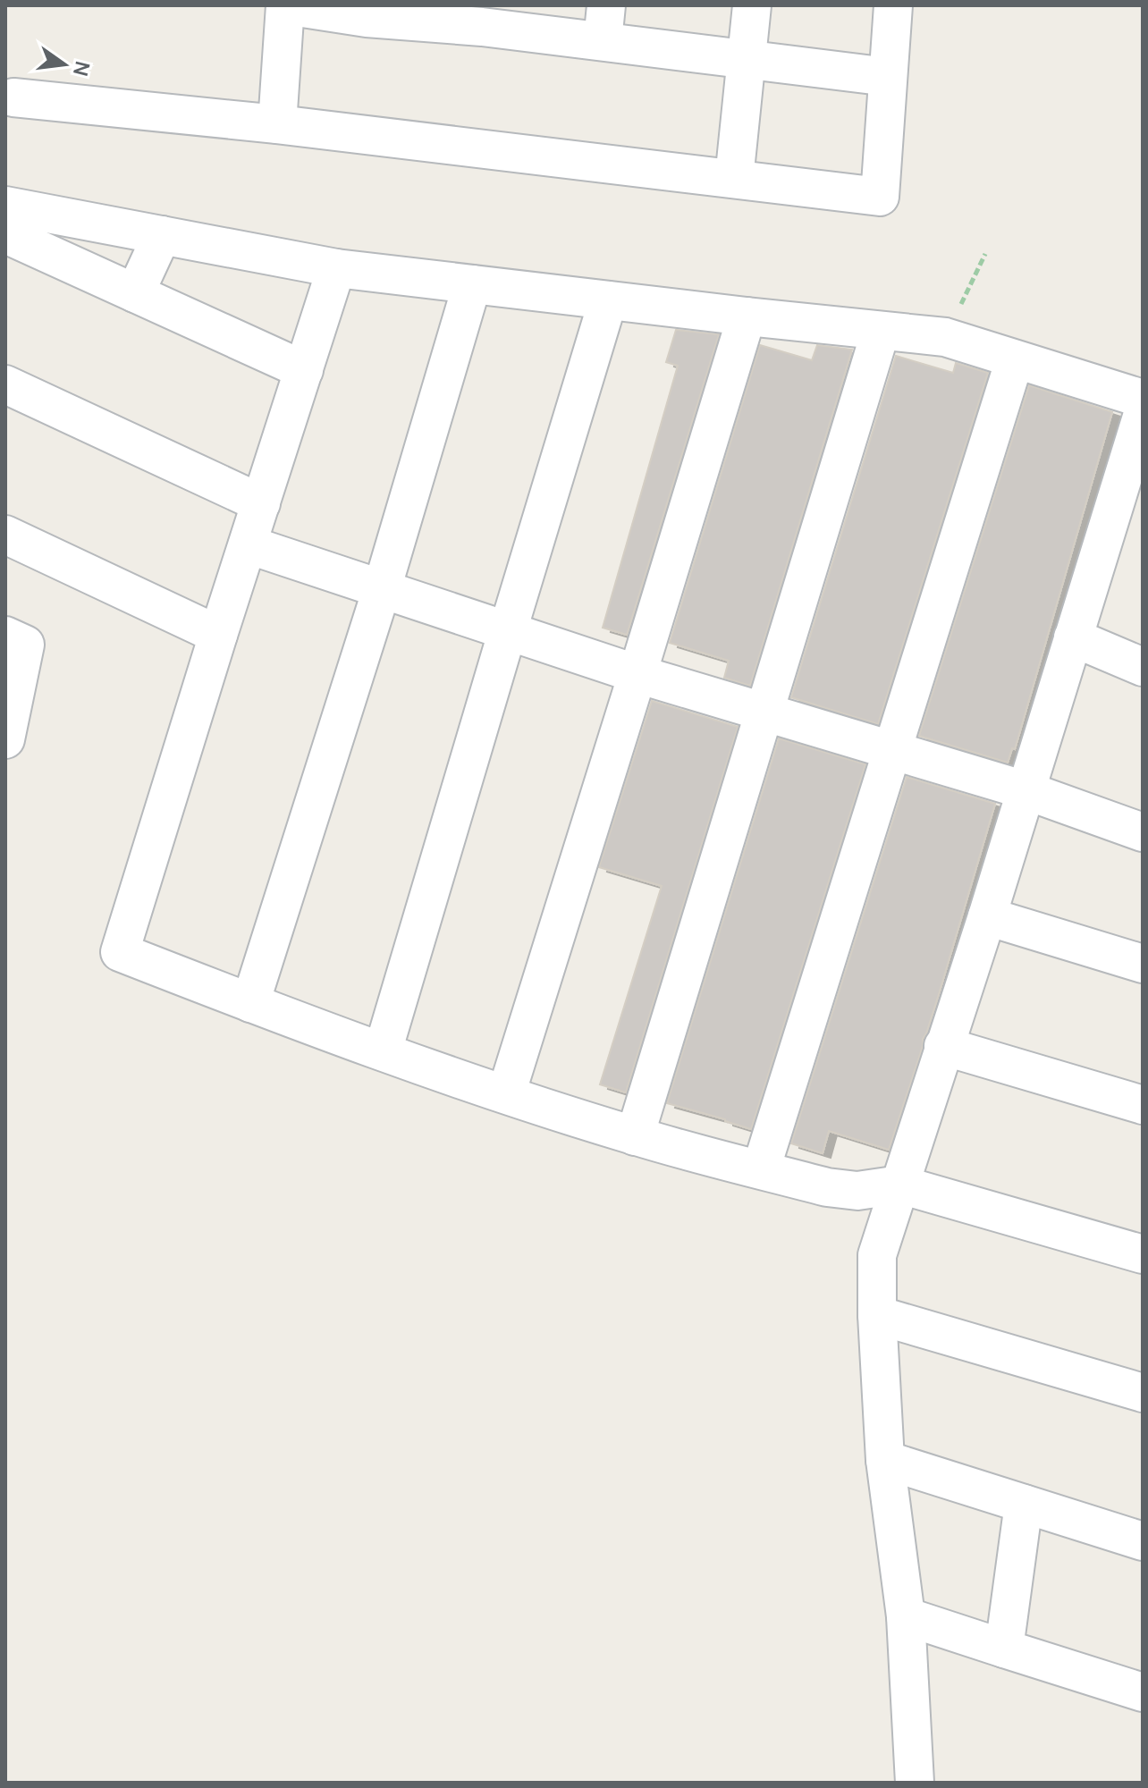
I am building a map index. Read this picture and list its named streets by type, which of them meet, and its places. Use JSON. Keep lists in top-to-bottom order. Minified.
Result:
{"north":"right"}
